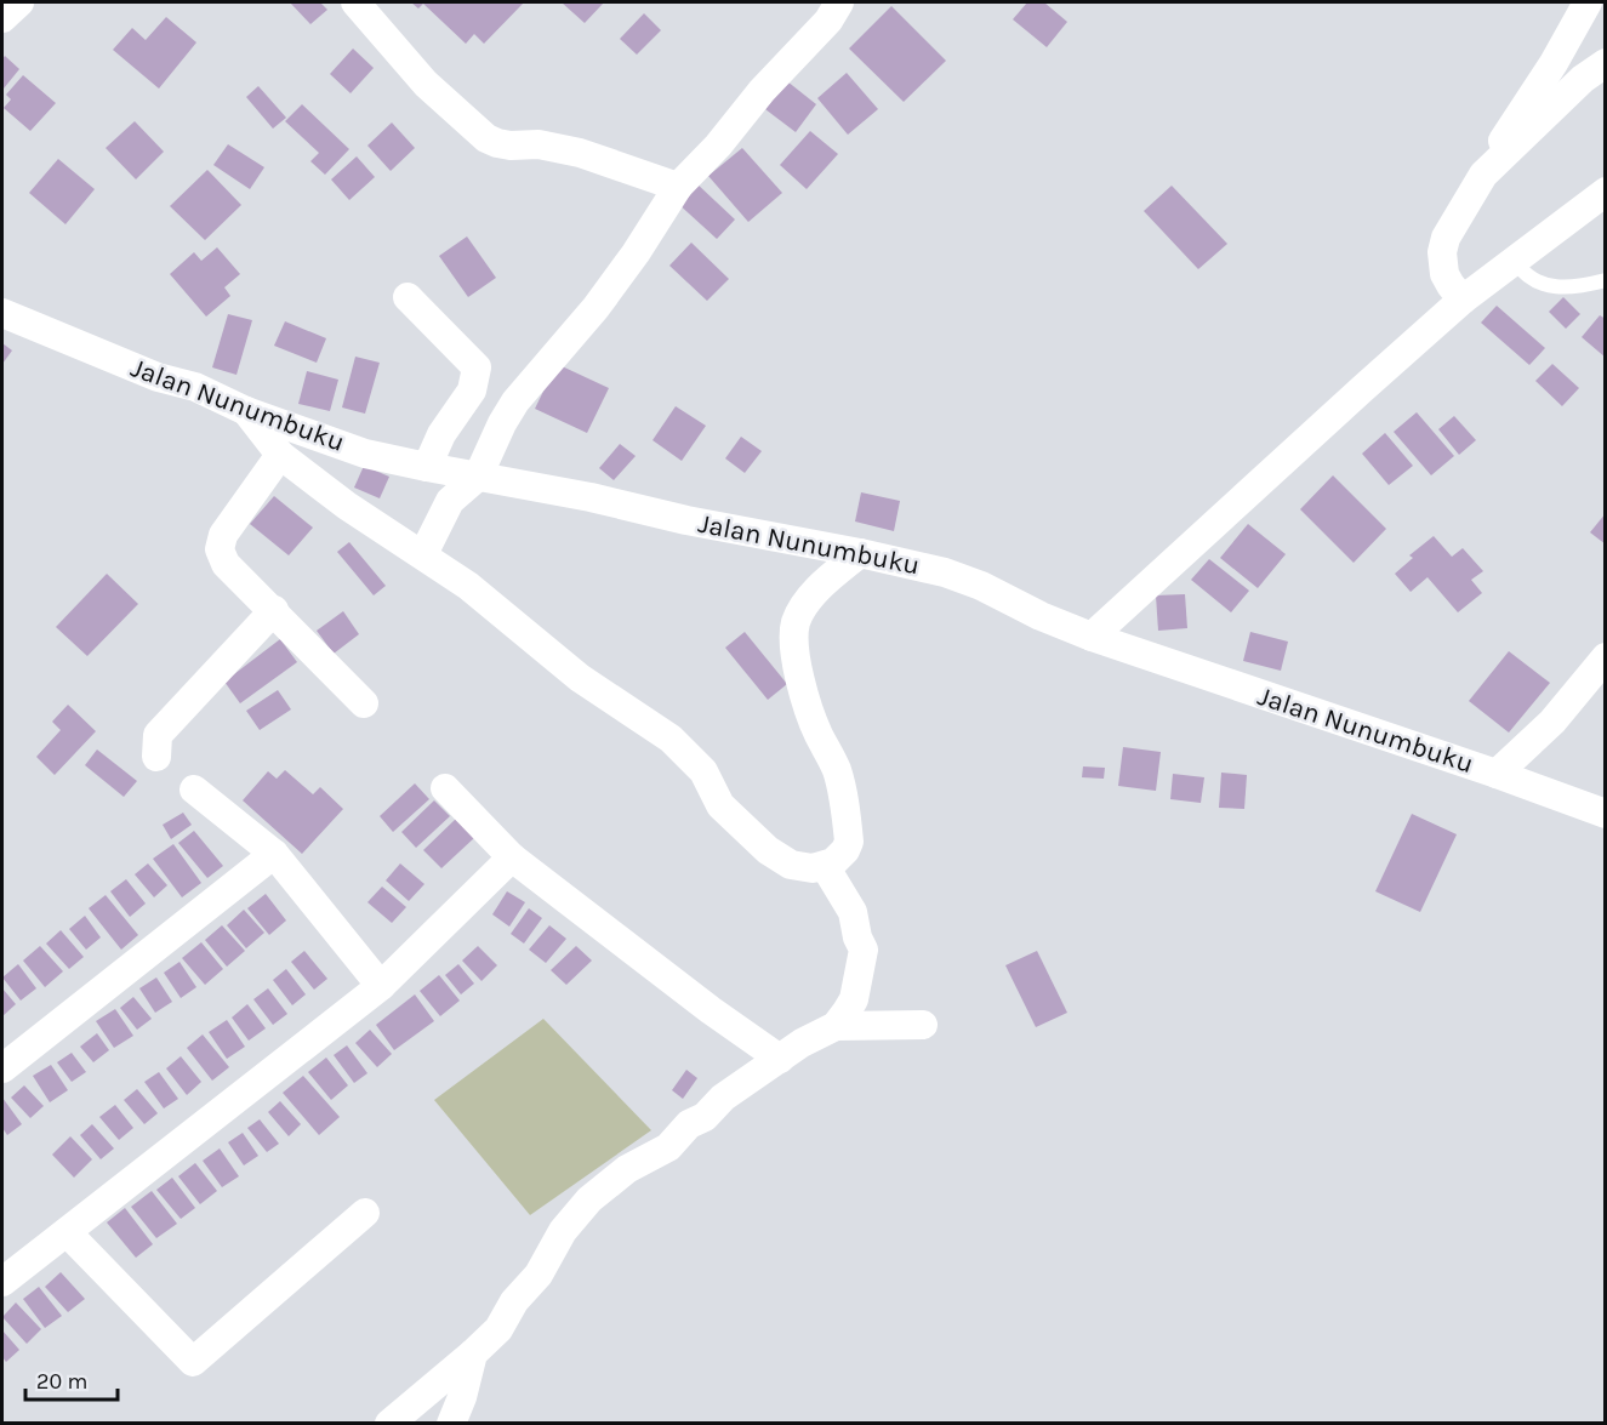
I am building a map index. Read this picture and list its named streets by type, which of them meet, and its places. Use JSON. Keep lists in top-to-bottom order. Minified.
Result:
{"streets":{"street":["Jalan Nunumbuku"]},"scale_bar":"20 m"}
